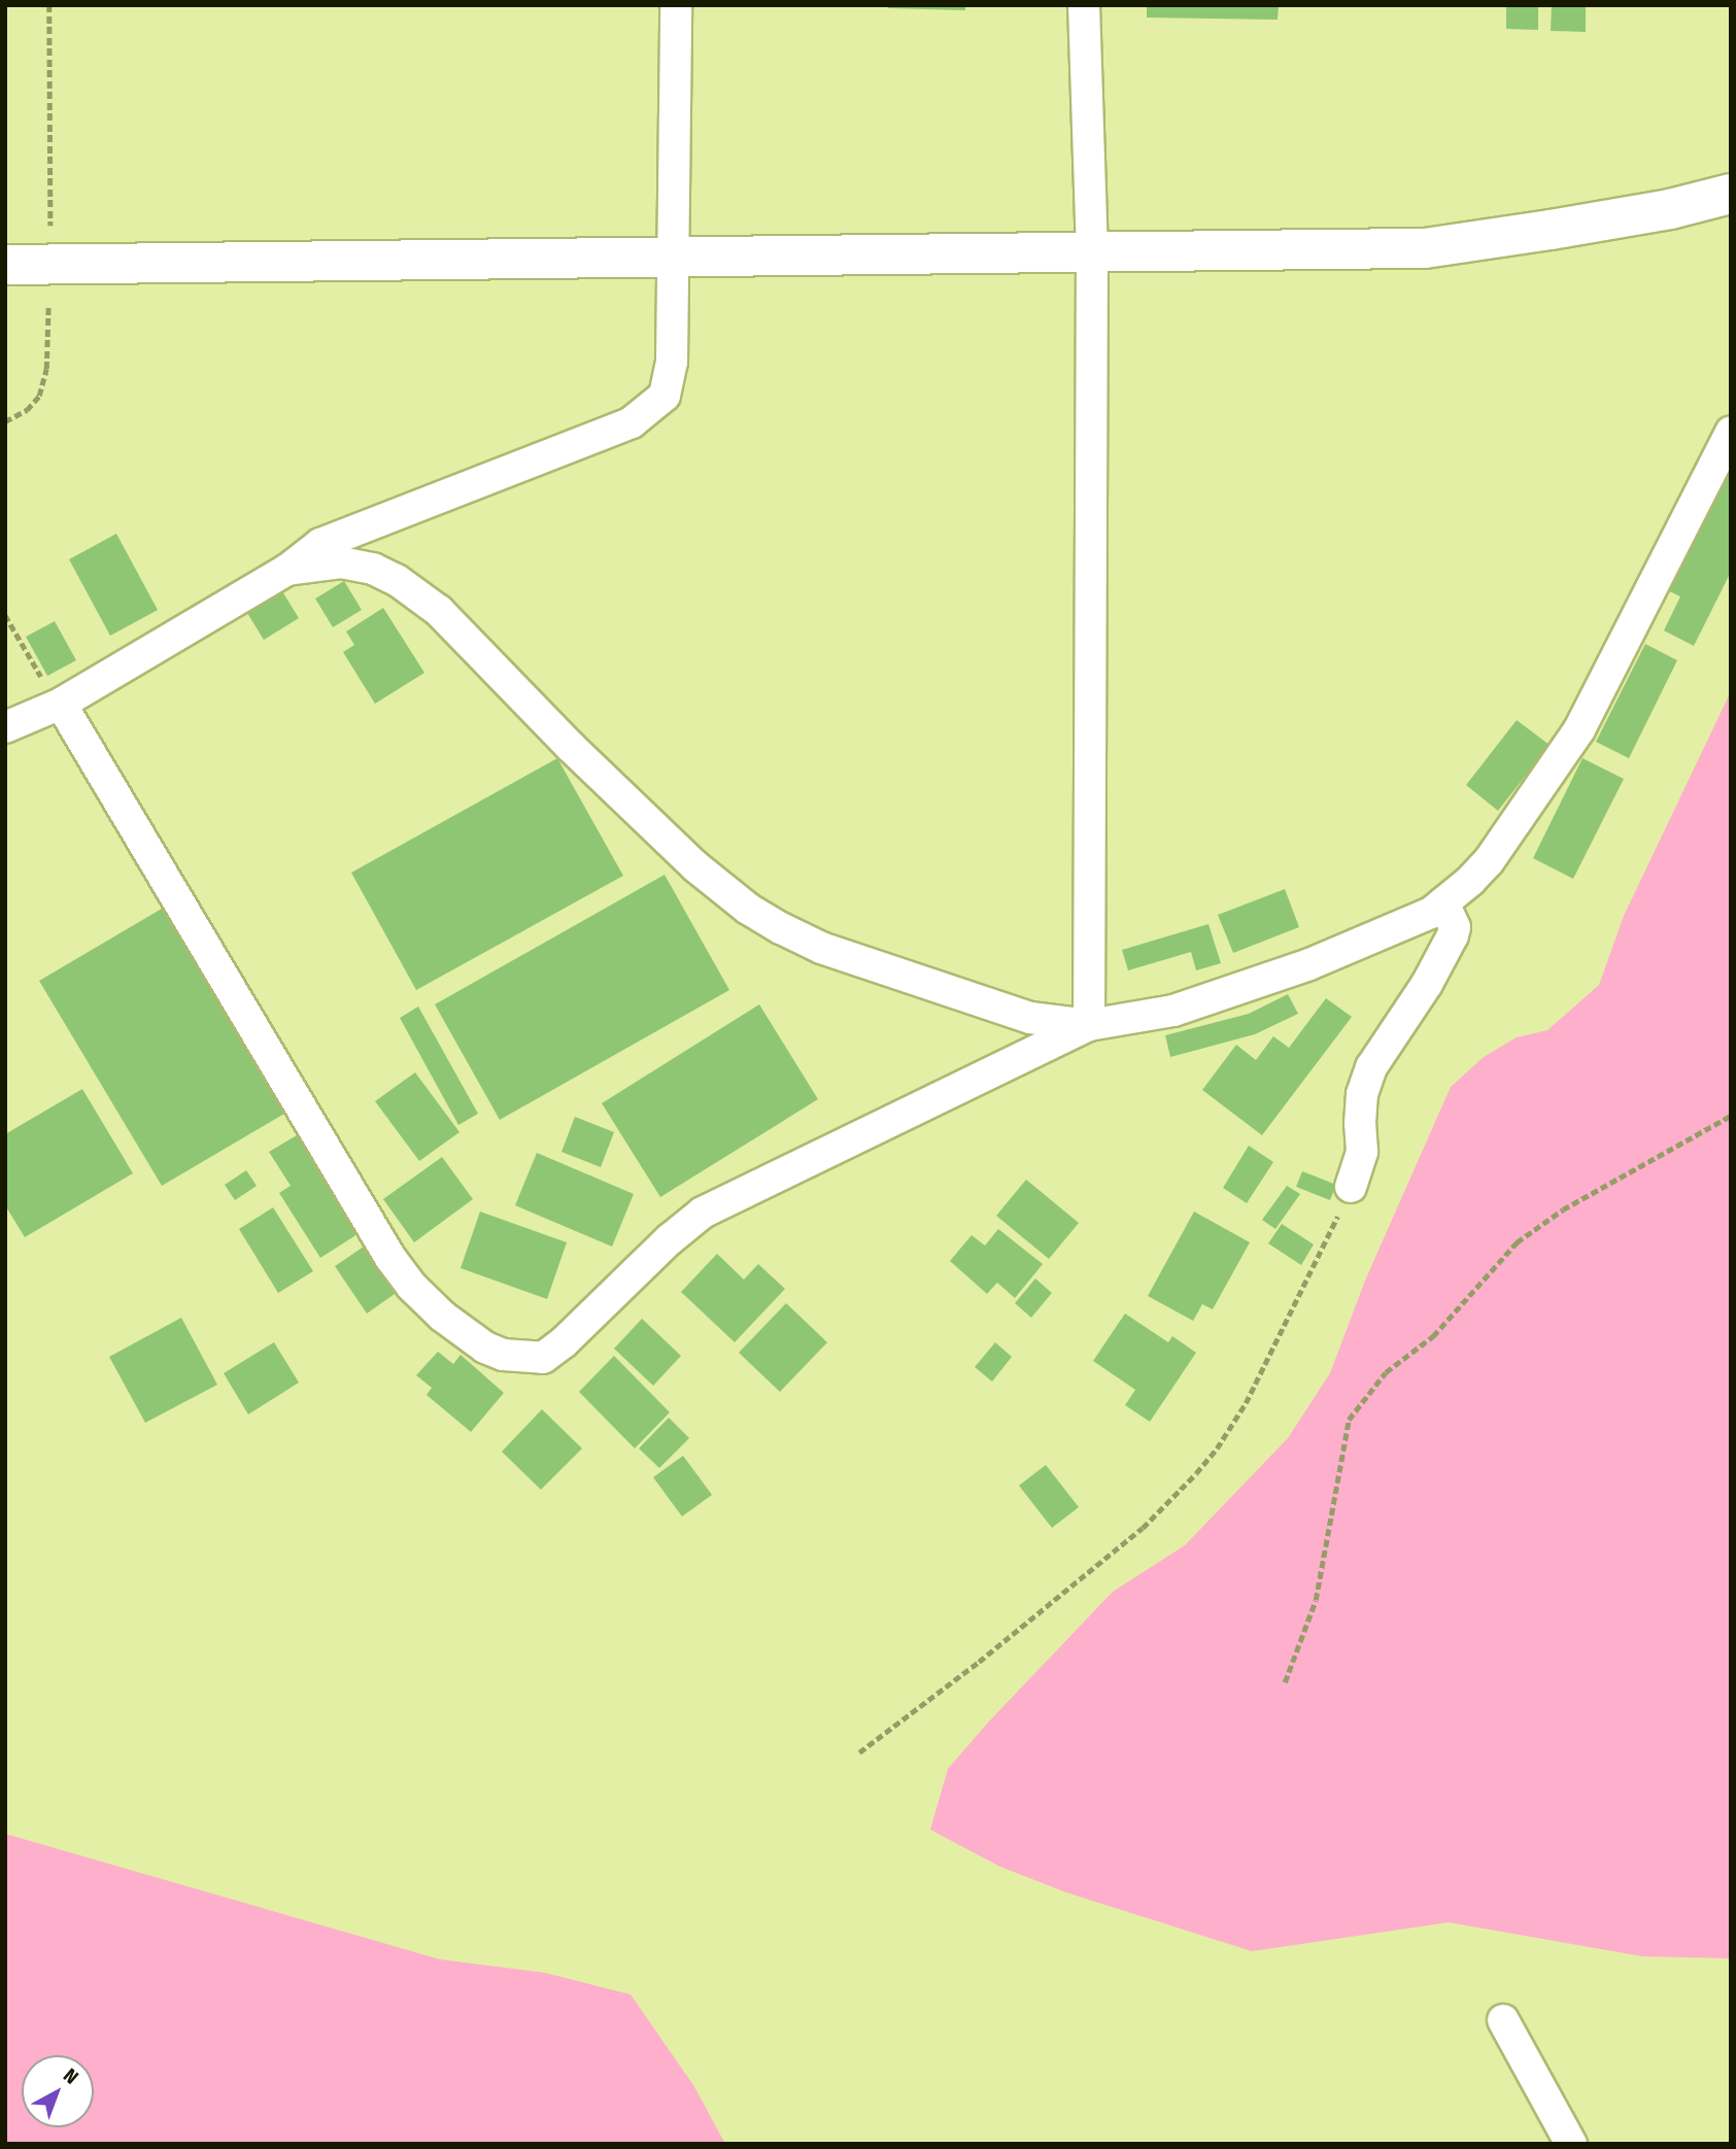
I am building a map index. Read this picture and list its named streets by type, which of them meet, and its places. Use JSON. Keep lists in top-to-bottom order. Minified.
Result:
{"north":"top right"}
